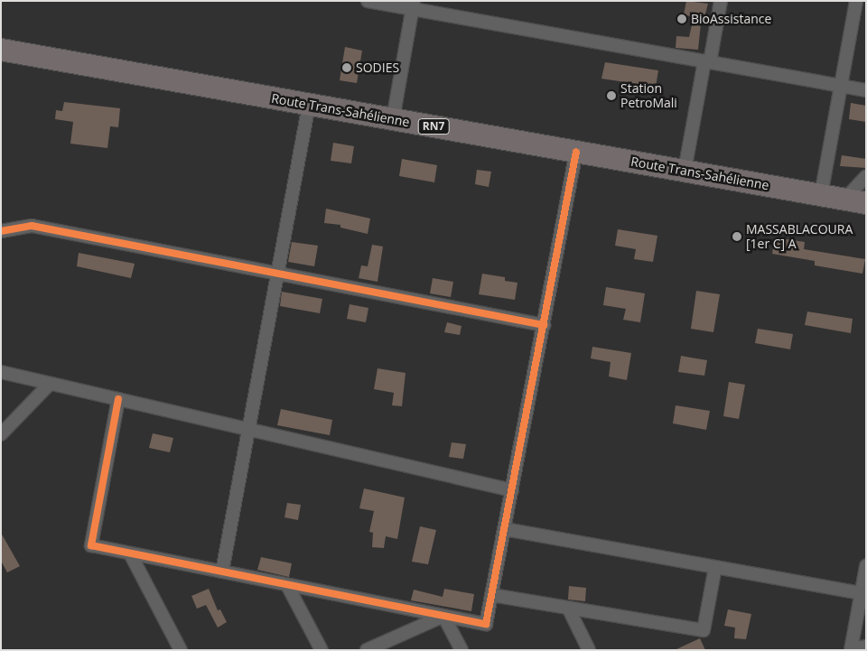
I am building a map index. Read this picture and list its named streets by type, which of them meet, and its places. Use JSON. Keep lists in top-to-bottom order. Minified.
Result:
{"streets":{"highway":["Route Trans-Sahélienne","RN7"]},"places":["BioAssistance","SODIES","Station PetroMali","MASSABLACOURA [1er C] A"]}
